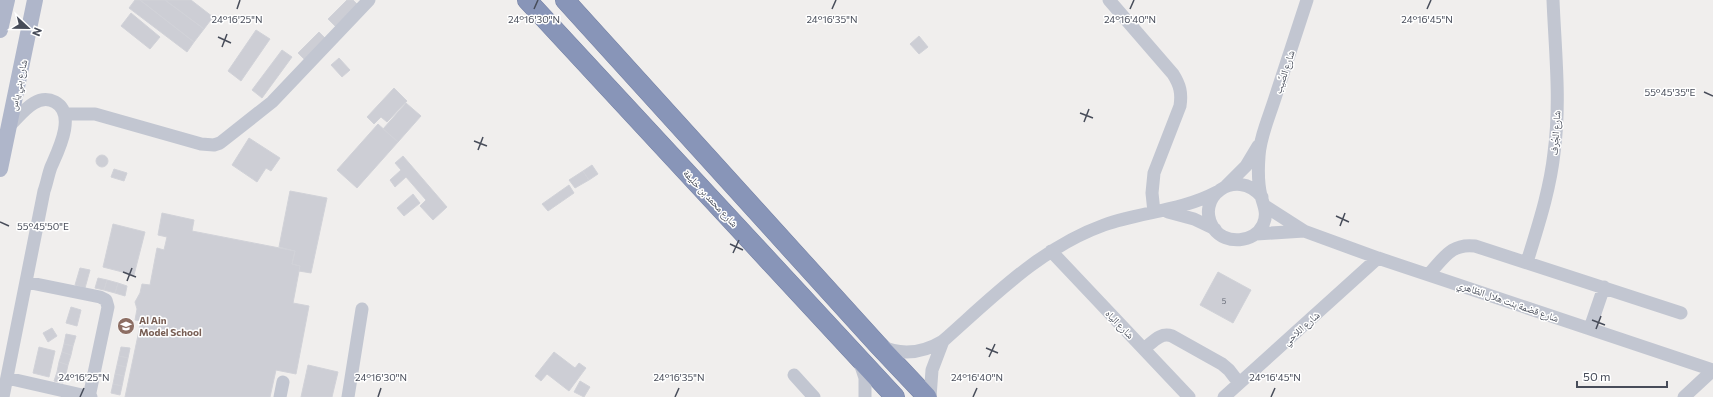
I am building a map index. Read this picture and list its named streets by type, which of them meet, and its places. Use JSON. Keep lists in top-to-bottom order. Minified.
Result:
{"streets":{"highway":["شارع محمد بن خليفة"],"main road":["شارع بني ياس"],"street":["شارع الصَّيب","شارع الجُرف","شارع قضمة بنت هلال الظاهري","شارع الياه","شارع اللاحي"]},"crossings":[["شارع الصَّيب","شارع قضمة بنت هلال الظاهري"],["شارع قضمة بنت هلال الظاهري","شارع اللاحي"]],"places":{"school or university":["Al Ain Model School"]},"house_numbers":["5"],"scale_bar":"50 m","north":"right","coordinates":["24°16'25\"N","24°16'30\"N","24°16'35\"N","24°16'40\"N","24°16'45\"N","55°45'35\"E","55°45'50\"E"]}
